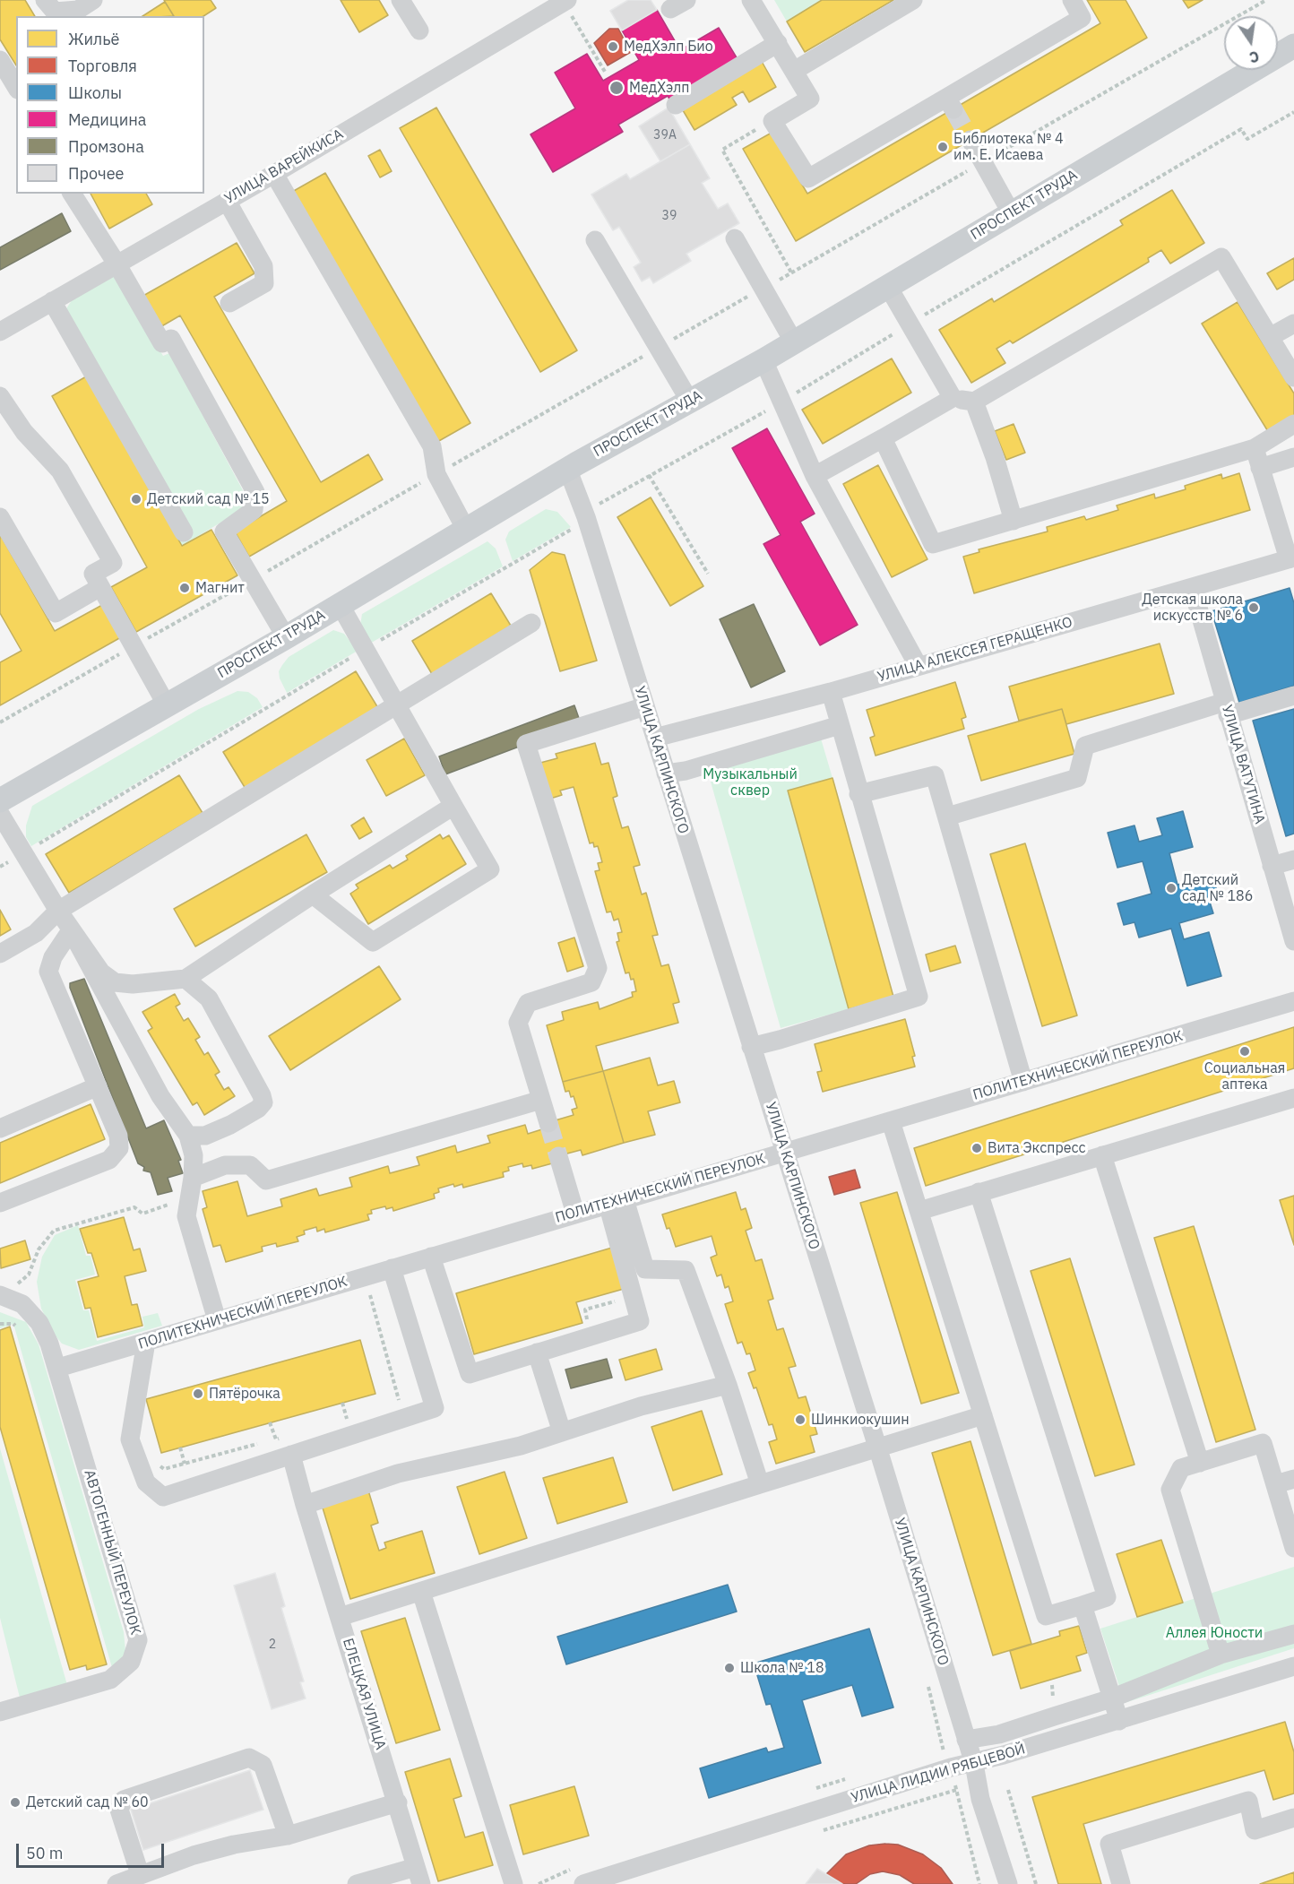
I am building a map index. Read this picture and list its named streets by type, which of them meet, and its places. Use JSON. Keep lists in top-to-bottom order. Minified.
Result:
{"streets":{"main road":["ПРОСПЕКТ ТРУДА"],"street":["УЛИЦА ВАРЕЙКИСА","УЛИЦА АЛЕКСЕЯ ГЕРАЩЕНКО","УЛИЦА КАРПИНСКОГО","УЛИЦА ВАТУТИНА","ПОЛИТЕХНИЧЕСКИЙ ПЕРЕУЛОК","АВТОГЕННЫЙ ПЕРЕУЛОК","ЕЛЕЦКАЯ УЛИЦА","УЛИЦА ЛИДИИ РЯБЦЕВОЙ"]},"crossings":[["ПРОСПЕКТ ТРУДА","УЛИЦА КАРПИНСКОГО"],["УЛИЦА АЛЕКСЕЯ ГЕРАЩЕНКО","УЛИЦА КАРПИНСКОГО"],["УЛИЦА АЛЕКСЕЯ ГЕРАЩЕНКО","УЛИЦА ВАТУТИНА"],["УЛИЦА КАРПИНСКОГО","ПОЛИТЕХНИЧЕСКИЙ ПЕРЕУЛОК"],["УЛИЦА КАРПИНСКОГО","УЛИЦА ЛИДИИ РЯБЦЕВОЙ"],["ПОЛИТЕХНИЧЕСКИЙ ПЕРЕУЛОК","АВТОГЕННЫЙ ПЕРЕУЛОК"]],"parks":["Музыкальный сквер","Аллея Юности"],"places":["МедХэлп Био","МедХэлп","Библиотека № 4 им. Е. Исаева","Детский сад № 15","Магнит","Детская школа искусств № 6","Детский сад № 186","Социальная аптека","Вита Экспресс","Пятёрочка","Шинкиокушин","Школа № 18","Детский сад № 60"],"house_numbers":["39А","39","2"],"legend":["Жильё","Торговля","Школы","Медицина","Промзона","Прочее"],"scale_bar":"50 m","north":"bottom"}
